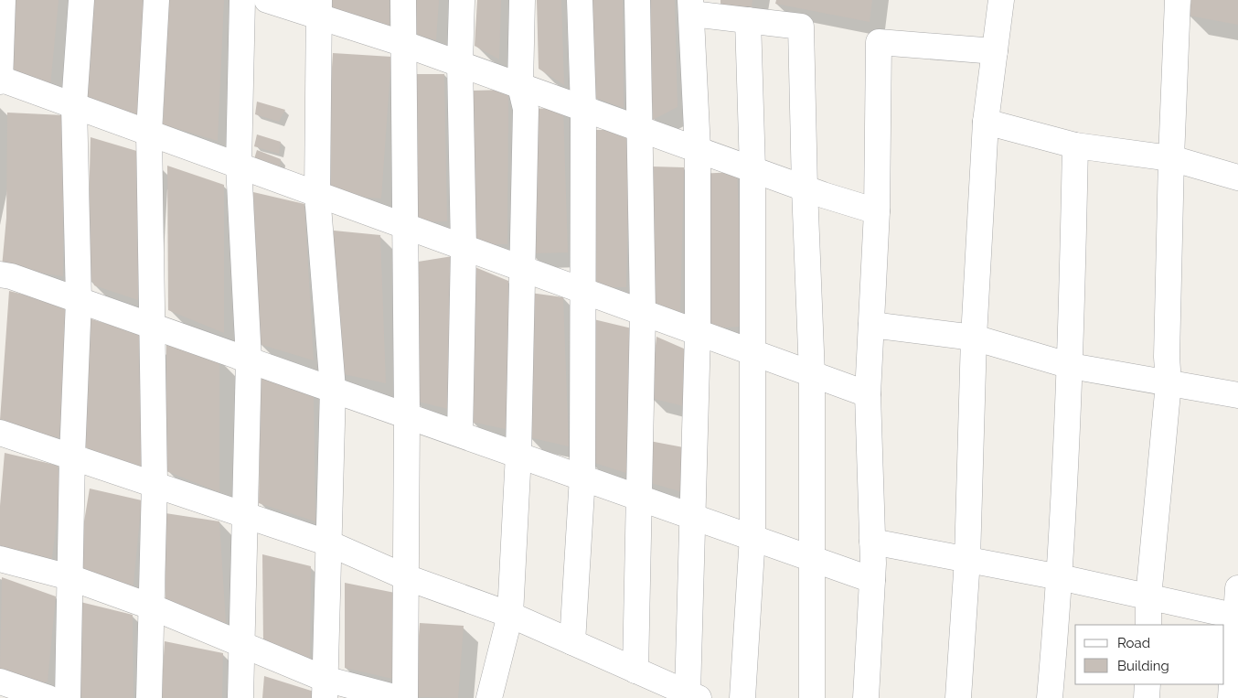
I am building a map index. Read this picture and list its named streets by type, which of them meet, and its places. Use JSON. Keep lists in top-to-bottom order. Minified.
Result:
{"legend":["Road","Building"]}
